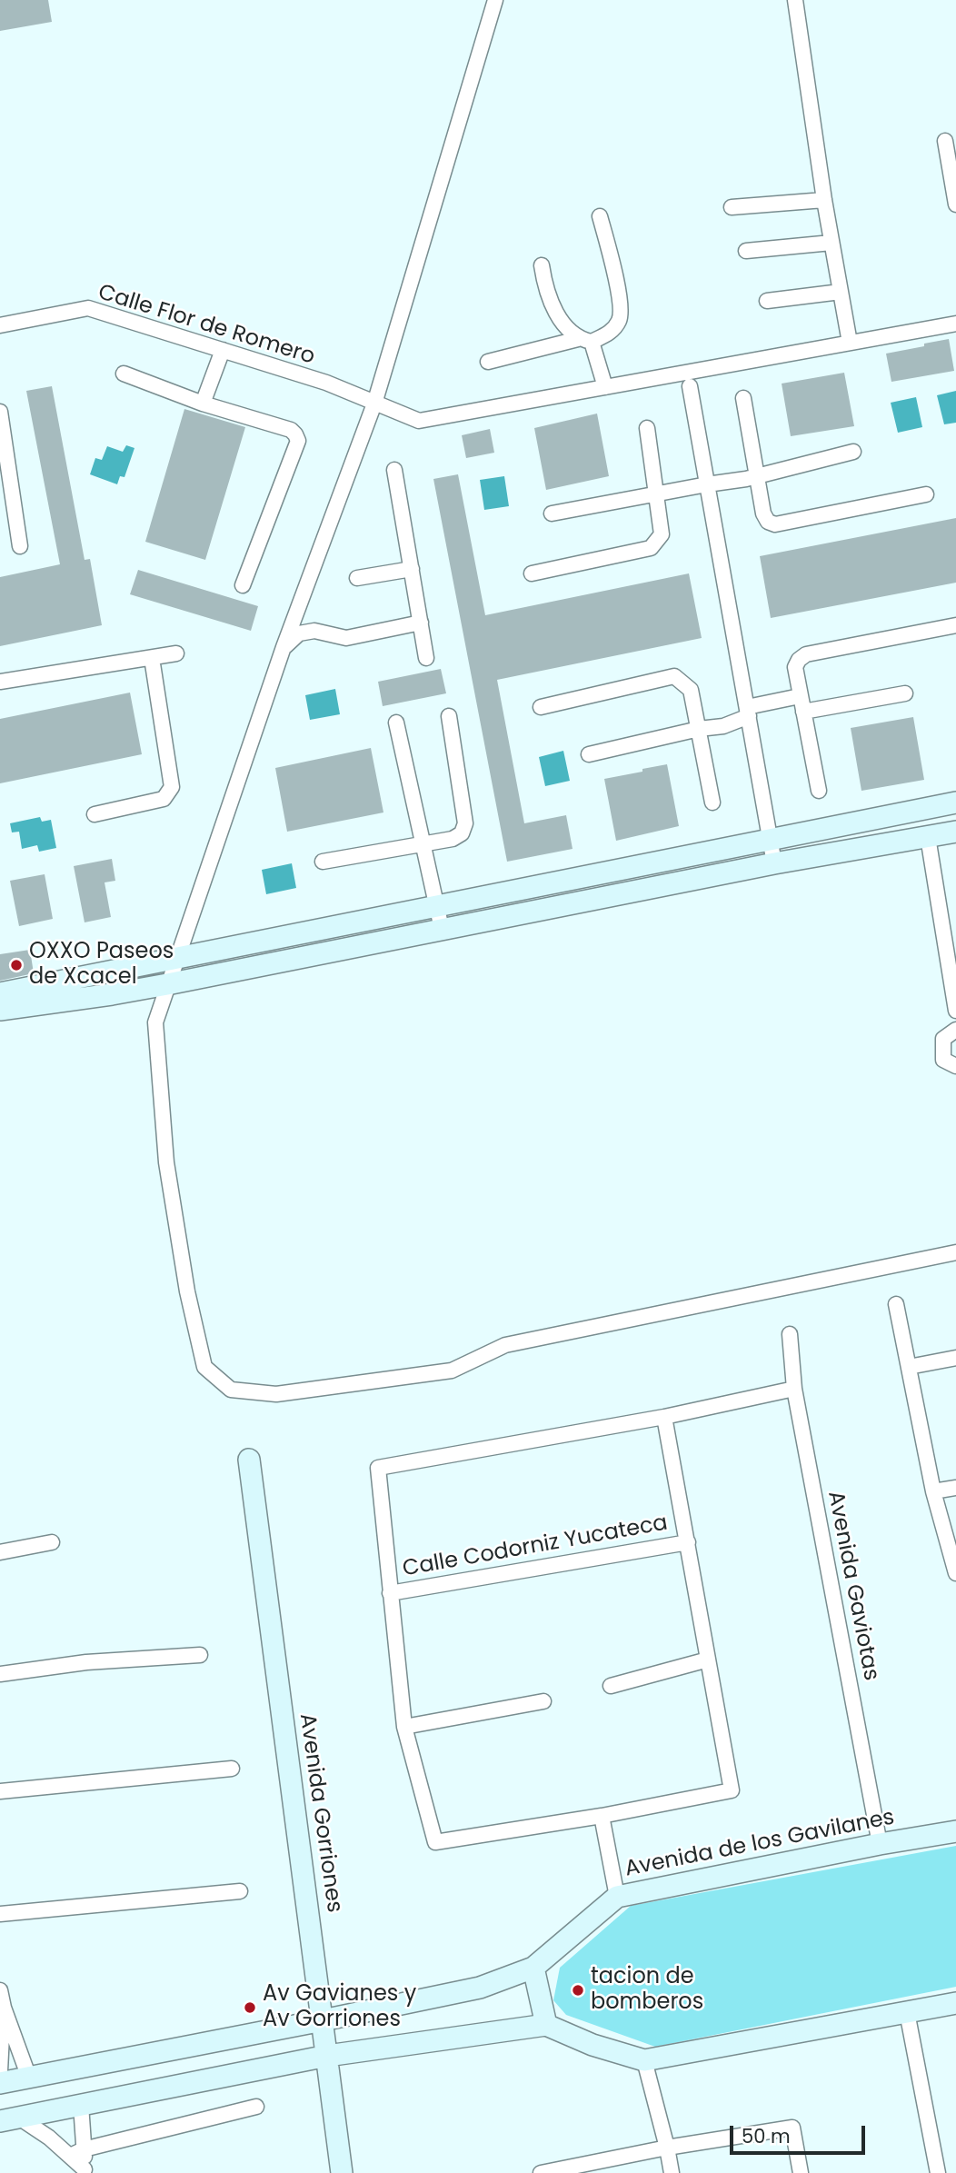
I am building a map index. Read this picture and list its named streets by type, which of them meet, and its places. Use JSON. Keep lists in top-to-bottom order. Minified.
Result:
{"streets":{"main road":["Avenida Gorriones","Avenida de los Gavilanes"],"street":["Calle Flor de Romero","Calle Codorniz Yucateca","Avenida Gaviotas"]},"crossings":[["Calle Codorniz Yucateca","Avenida Gaviotas"],["Avenida Gaviotas","Avenida de los Gavilanes"],["Avenida Gorriones","Avenida de los Gavilanes"]],"places":["OXXO Paseos de Xcacel","tacion de bomberos","Av Gavianes y Av Gorriones"],"scale_bar":"50 m"}
